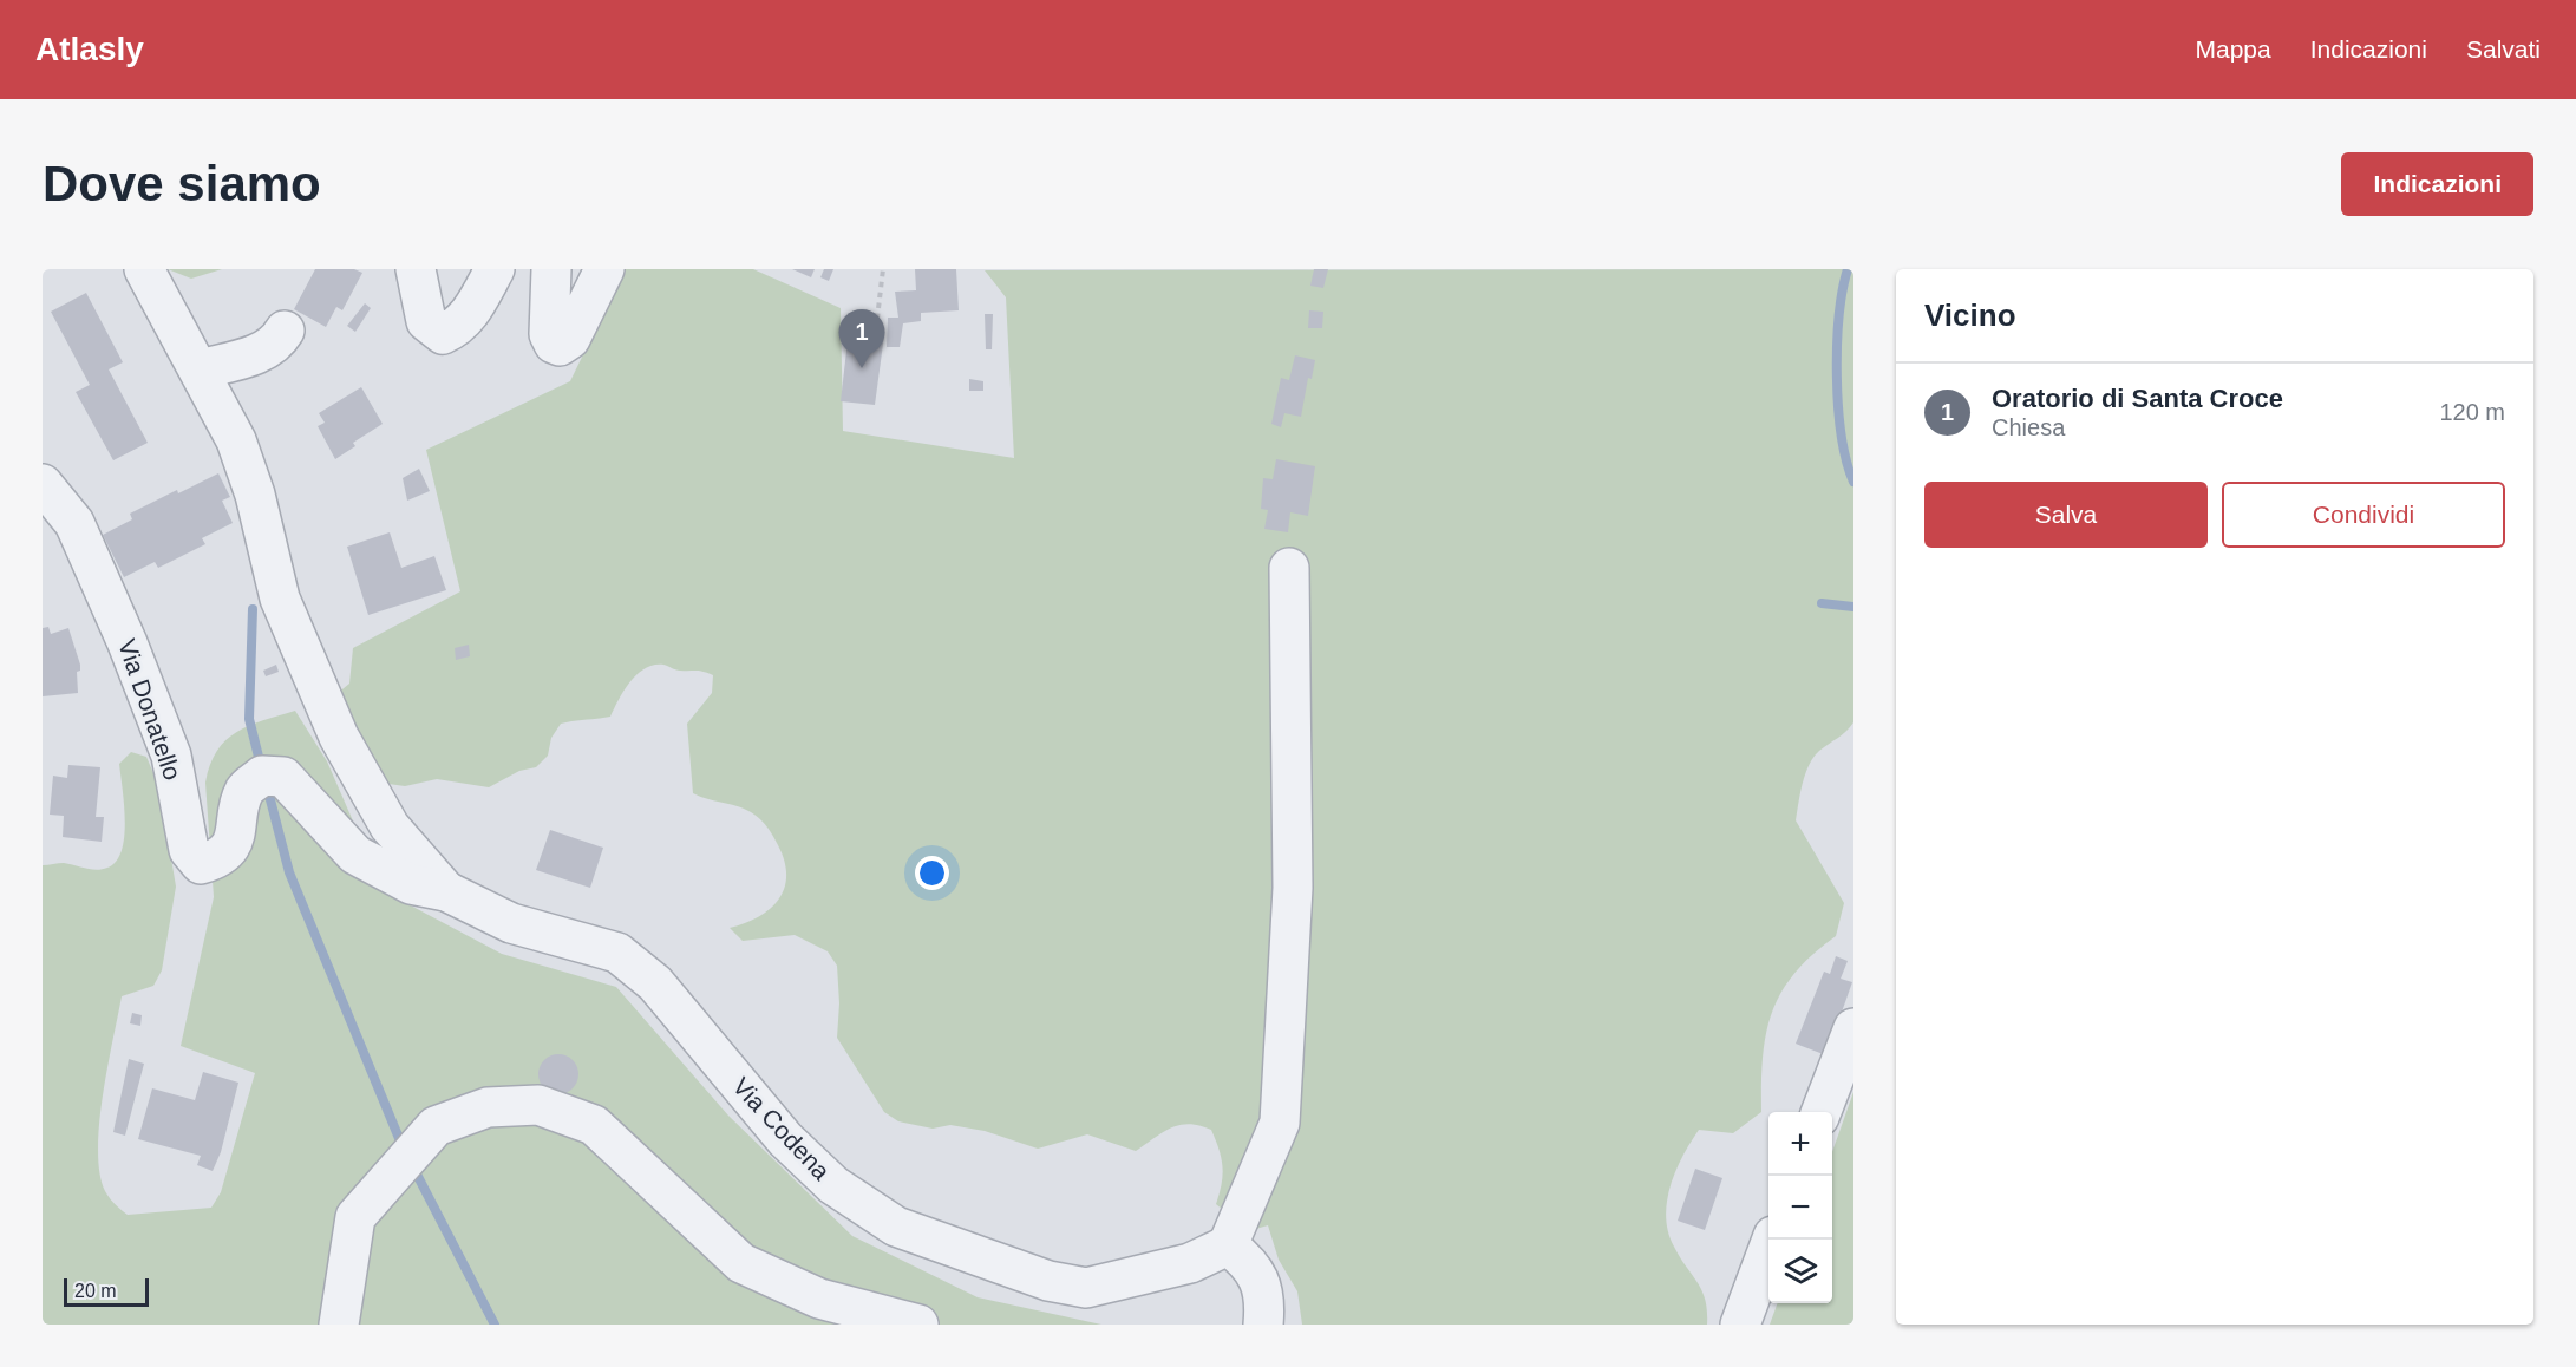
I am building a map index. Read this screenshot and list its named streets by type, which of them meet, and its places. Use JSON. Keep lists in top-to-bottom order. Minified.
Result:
{"streets":{"street":["Via Donatello","Via Codena"]},"crossings":[["Via Donatello","Via Codena"]],"scale_bar":"20 m","page":{"header":"Atlasly","nav":["Mappa","Indicazioni","Salvati"],"buttons":["Indicazioni",["Salva","Condividi"]],"title":"Dove siamo","heading":"Vicino","pins":"1","list":[{"mark":"1","name":"Oratorio di Santa Croce","note":"Chiesa","value":"120 m"}],"map_buttons":["+","−"],"scale":"20 m"}}
